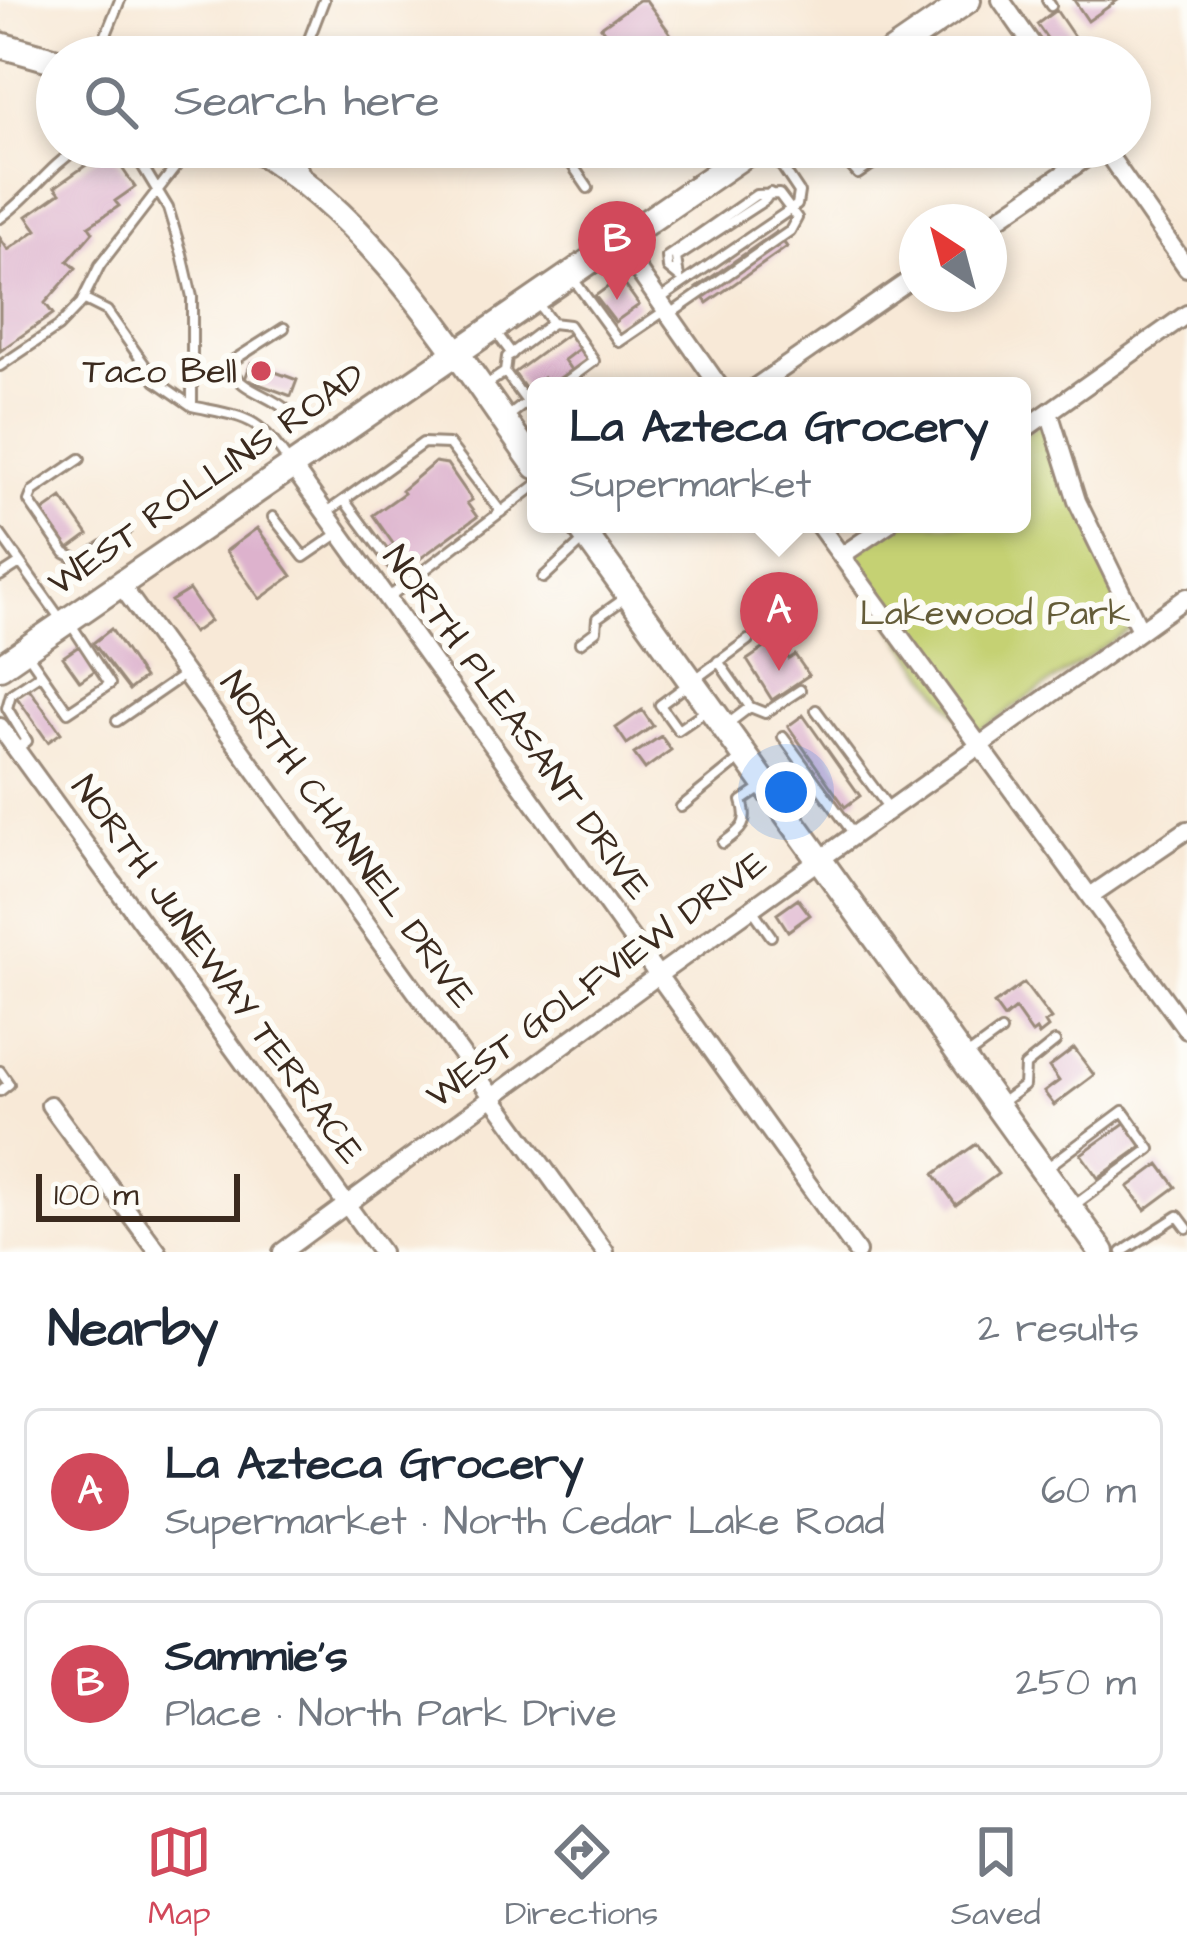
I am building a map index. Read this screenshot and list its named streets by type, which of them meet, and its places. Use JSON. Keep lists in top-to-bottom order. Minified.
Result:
{"streets":{"main road":["WEST ROLLINS ROAD"],"street":["NORTH PLEASANT DRIVE","NORTH CHANNEL DRIVE","NORTH JUNEWAY TERRACE","WEST GOLFVIEW DRIVE"]},"crossings":[["WEST ROLLINS ROAD","NORTH PLEASANT DRIVE"],["WEST ROLLINS ROAD","NORTH CHANNEL DRIVE"],["NORTH PLEASANT DRIVE","WEST GOLFVIEW DRIVE"],["NORTH CHANNEL DRIVE","WEST GOLFVIEW DRIVE"],["NORTH JUNEWAY TERRACE","WEST GOLFVIEW DRIVE"]],"parks":["Lakewood Park"],"places":["Taco Bell"],"scale_bar":"100 m","north":"top left","page":{"search":"Search here","pins":["B","A"],"popup":["La Azteca Grocery","Supermarket"],"scale":"100 m","heading":["Nearby","2 results"],"list":[{"mark":"A","name":"La Azteca Grocery","note":"Supermarket · North Cedar Lake Road","value":"60 m"},{"mark":"B","name":"Sammie's","note":"Place · North Park Drive","value":"250 m"}],"nav":["Map","Directions","Saved"]}}
